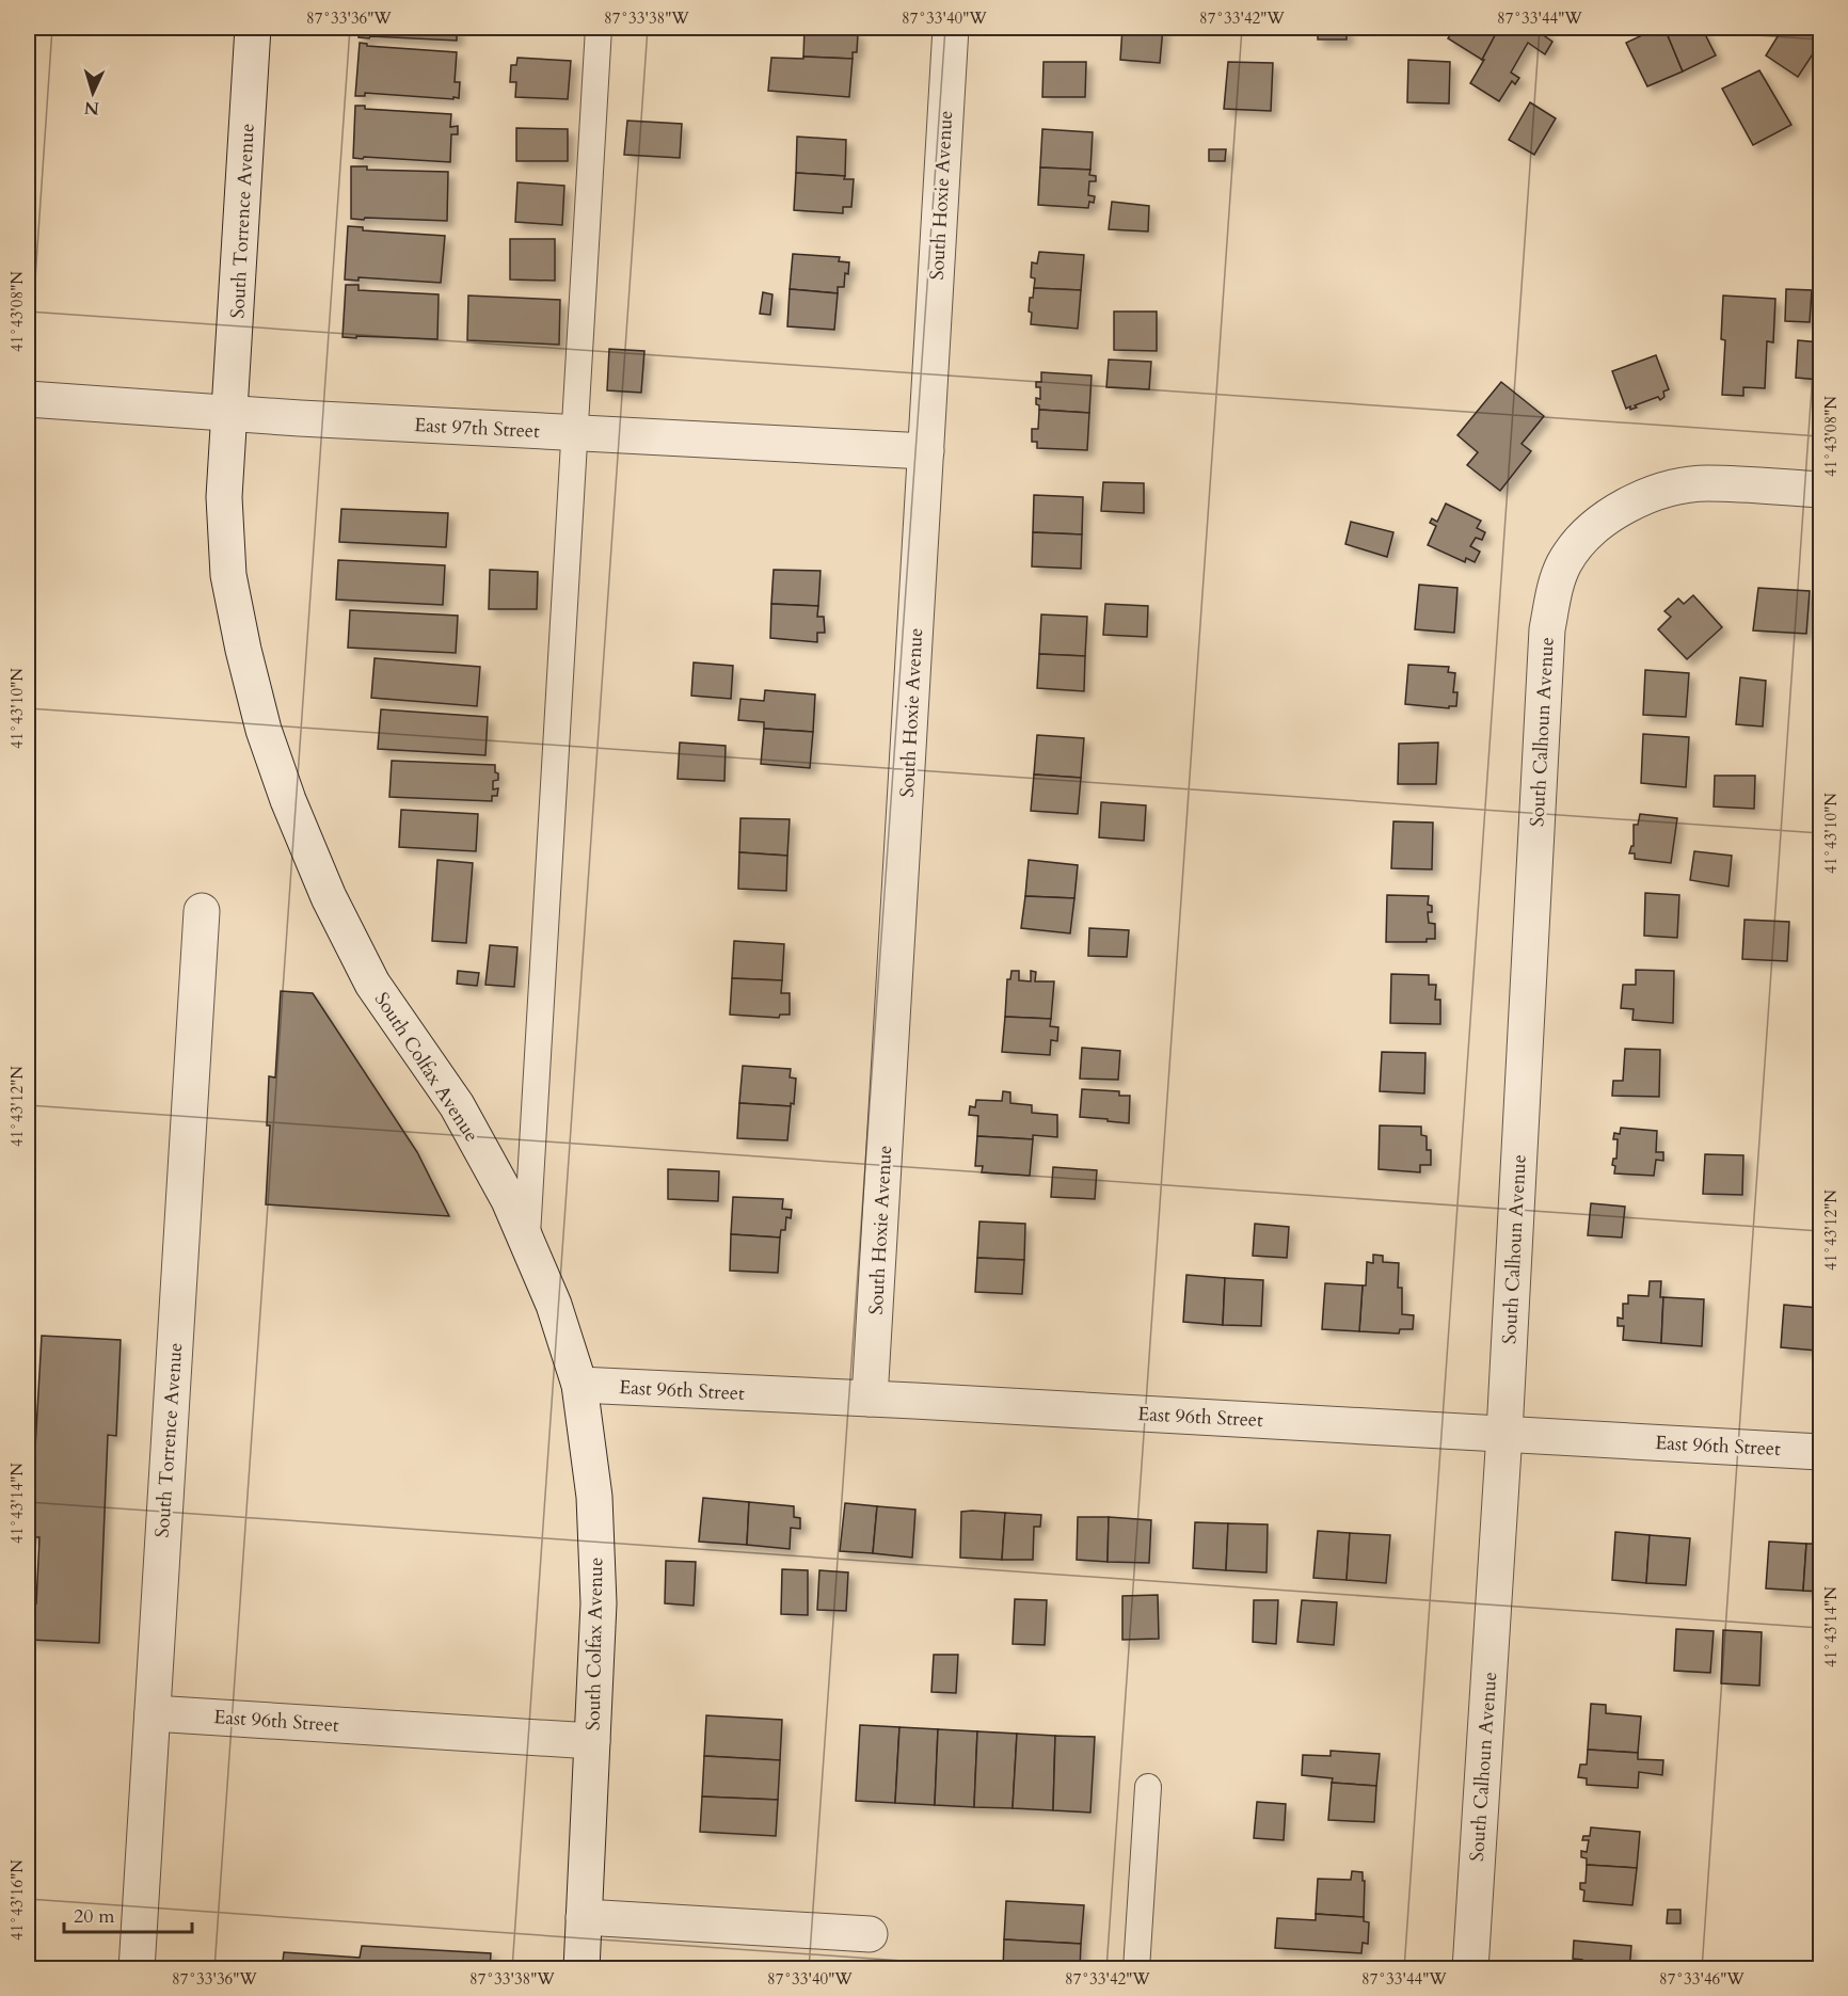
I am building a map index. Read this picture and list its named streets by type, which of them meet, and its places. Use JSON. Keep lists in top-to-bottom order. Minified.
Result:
{"streets":{"street":["South Hoxie Avenue","South Torrence Avenue","East 97th Street","South Calhoun Avenue","South Colfax Avenue","East 96th Street"]},"crossings":[["South Hoxie Avenue","East 97th Street"],["South Hoxie Avenue","East 96th Street"],["South Torrence Avenue","East 97th Street"],["South Torrence Avenue","South Colfax Avenue"],["South Torrence Avenue","East 96th Street"],["East 97th Street","South Colfax Avenue"],["South Calhoun Avenue","East 96th Street"],["South Colfax Avenue","East 96th Street"]],"scale_bar":"20 m","north":"bottom","coordinates":["87°33'36\"W","87°33'38\"W","87°33'40\"W","87°33'42\"W","87°33'44\"W","41°43'08\"N","41°43'10\"N","41°43'12\"N","41°43'14\"N","41°43'16\"N","87°33'46\"W"]}
